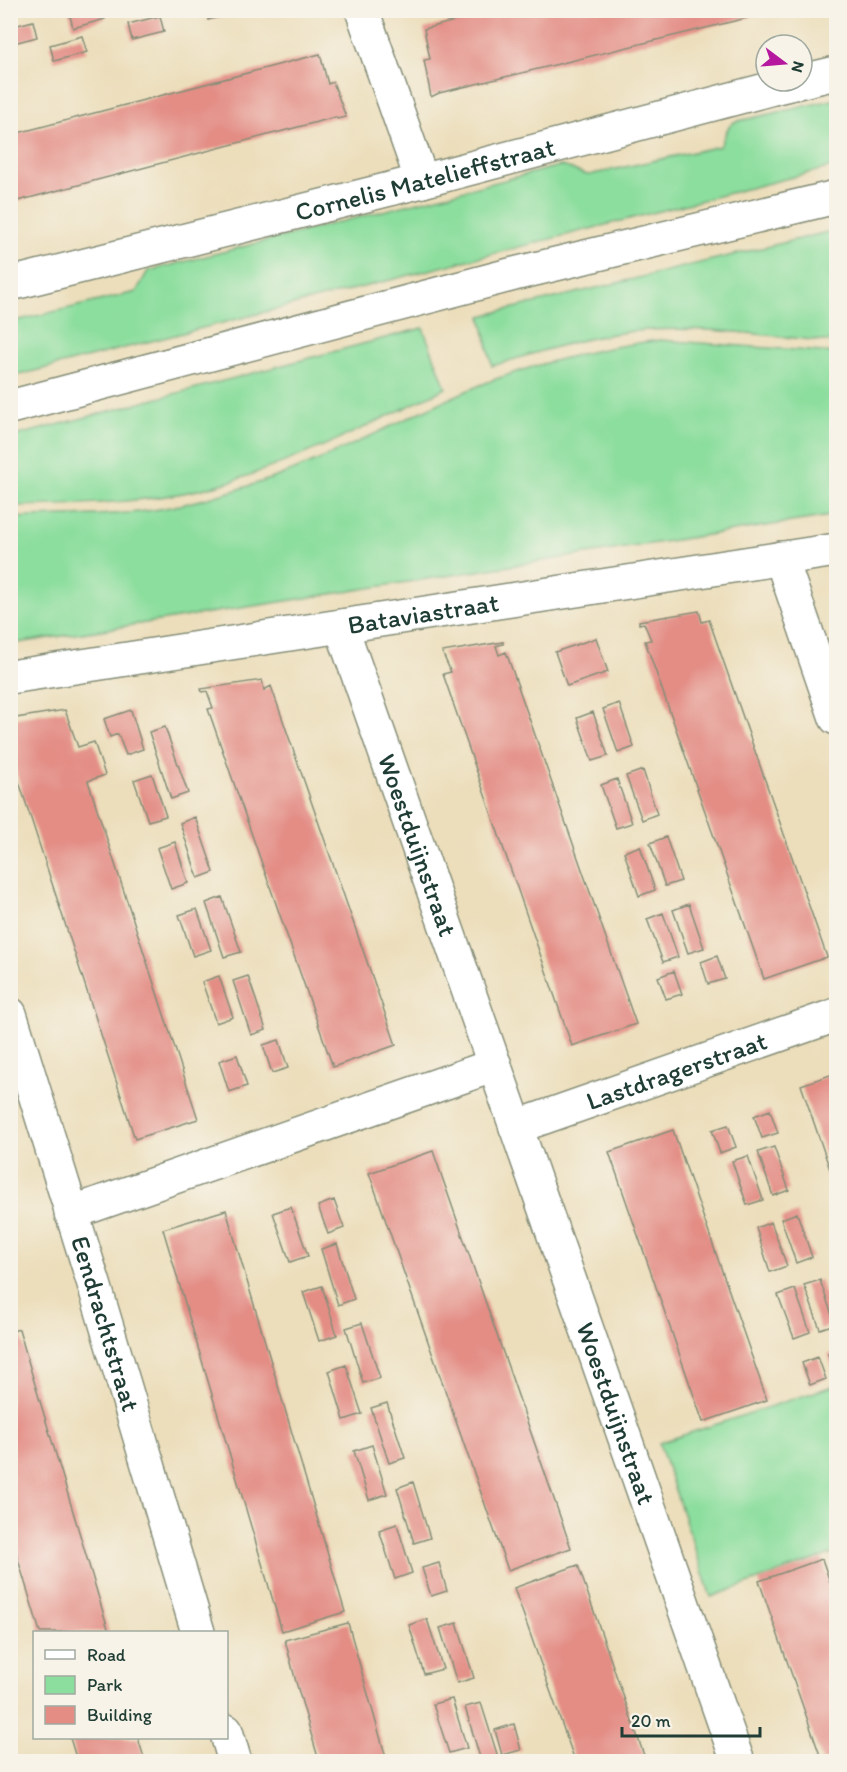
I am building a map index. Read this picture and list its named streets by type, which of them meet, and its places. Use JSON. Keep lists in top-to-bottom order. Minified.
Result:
{"streets":{"street":["Cornelis Matelieffstraat","Bataviastraat","Woestduijnstraat","Lastdragerstraat","Eendrachtstraat"]},"crossings":[["Bataviastraat","Woestduijnstraat"],["Woestduijnstraat","Lastdragerstraat"]],"legend":["Road","Park","Building"],"scale_bar":"20 m","north":"right"}
